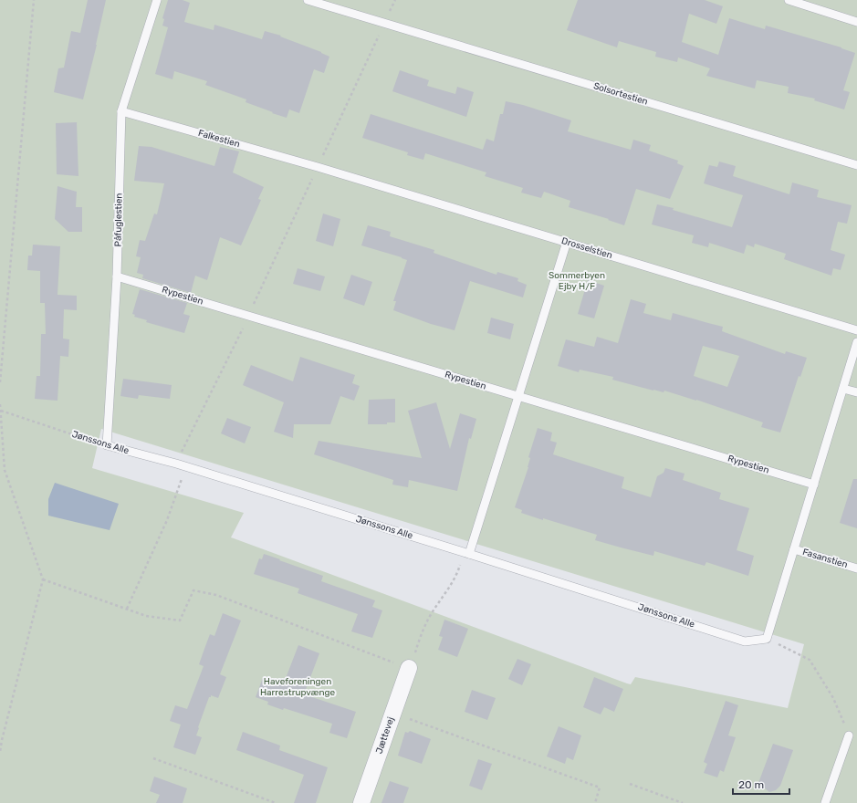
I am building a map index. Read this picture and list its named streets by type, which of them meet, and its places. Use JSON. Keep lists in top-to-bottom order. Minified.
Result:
{"streets":{"street":["Jættevej"],"lane":["Solsortestien","Falkestien","Påfuglestien","Drosselstien","Rypestien","Jønssons Alle","Fasanstien"]},"crossings":[["Falkestien","Påfuglestien"],["Falkestien","Drosselstien"],["Påfuglestien","Rypestien"],["Påfuglestien","Jønssons Alle"]],"parks":["Sommerbyen Ejby H/F","Haveforeningen Harrestrupvænge"],"scale_bar":"20 m"}
